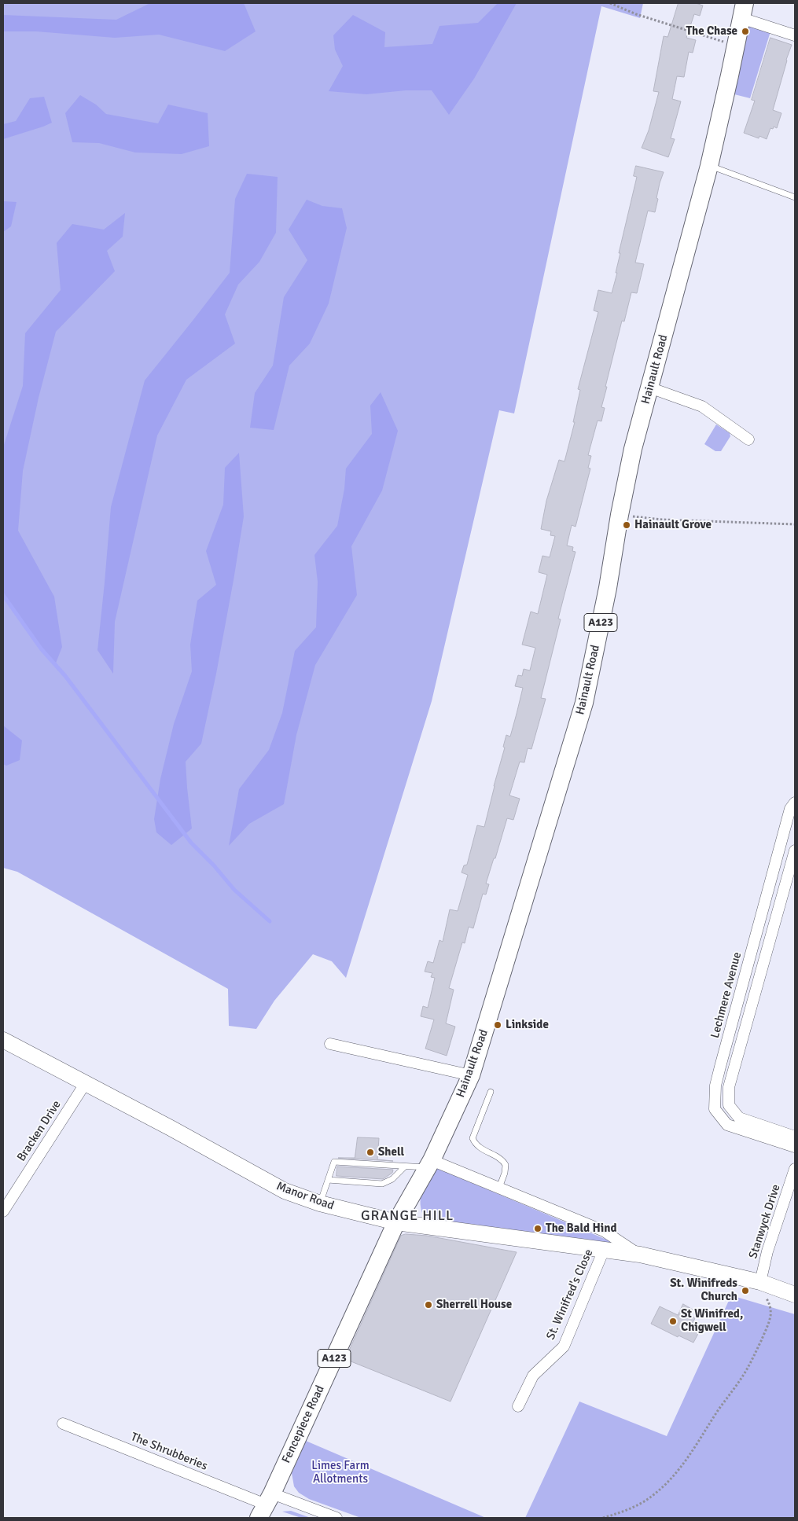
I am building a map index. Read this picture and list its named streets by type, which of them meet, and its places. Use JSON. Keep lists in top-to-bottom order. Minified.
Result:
{"streets":{"main road":["Hainault Road","A123","Manor Road","Fencepiece Road"],"street":["Lechmere Avenue","Bracken Drive","Stanwyck Drive","St. Winifred's Close","The Shrubberies"]},"crossings":[["Hainault Road","Manor Road"],["Hainault Road","Fencepiece Road"],["Bracken Drive","Manor Road"],["Manor Road","Stanwyck Drive"],["Manor Road","St. Winifred's Close"],["Manor Road","Fencepiece Road"],["Fencepiece Road","The Shrubberies"]],"districts":["GRANGE HILL"],"parks":["Limes Farm Allotments"],"places":["The Chase","Hainault Grove","Linkside","Shell","The Bald Hind","St. Winifreds Church","Sherrell House","St Winifred, Chigwell"]}
